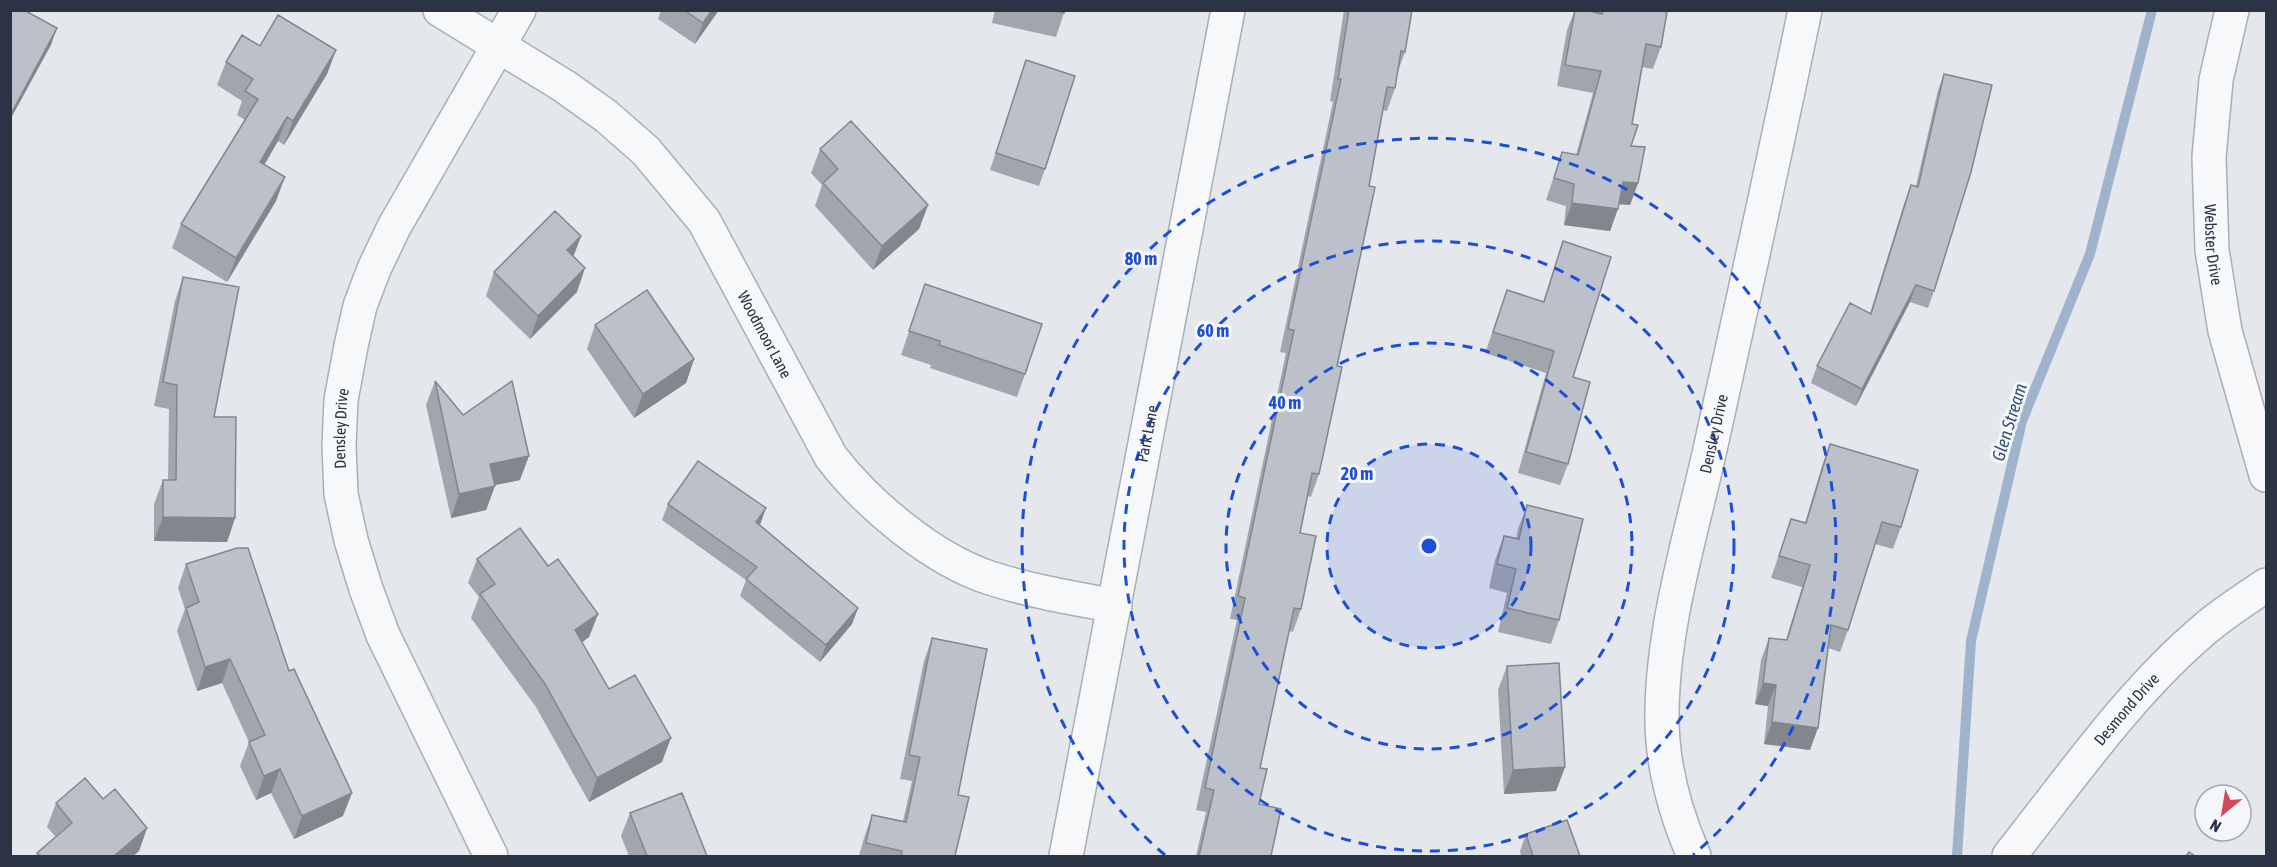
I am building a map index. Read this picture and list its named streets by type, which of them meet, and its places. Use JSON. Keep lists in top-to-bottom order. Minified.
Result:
{"streets":{"street":["Webster Drive","Woodmoor Lane","Densley Drive","Park Lane","Desmond Drive"]},"crossings":[["Woodmoor Lane","Densley Drive"],["Woodmoor Lane","Park Lane"]],"water":["Glen Stream"],"north":"bottom left","rings":["80 m","60 m","40 m","20 m"]}
